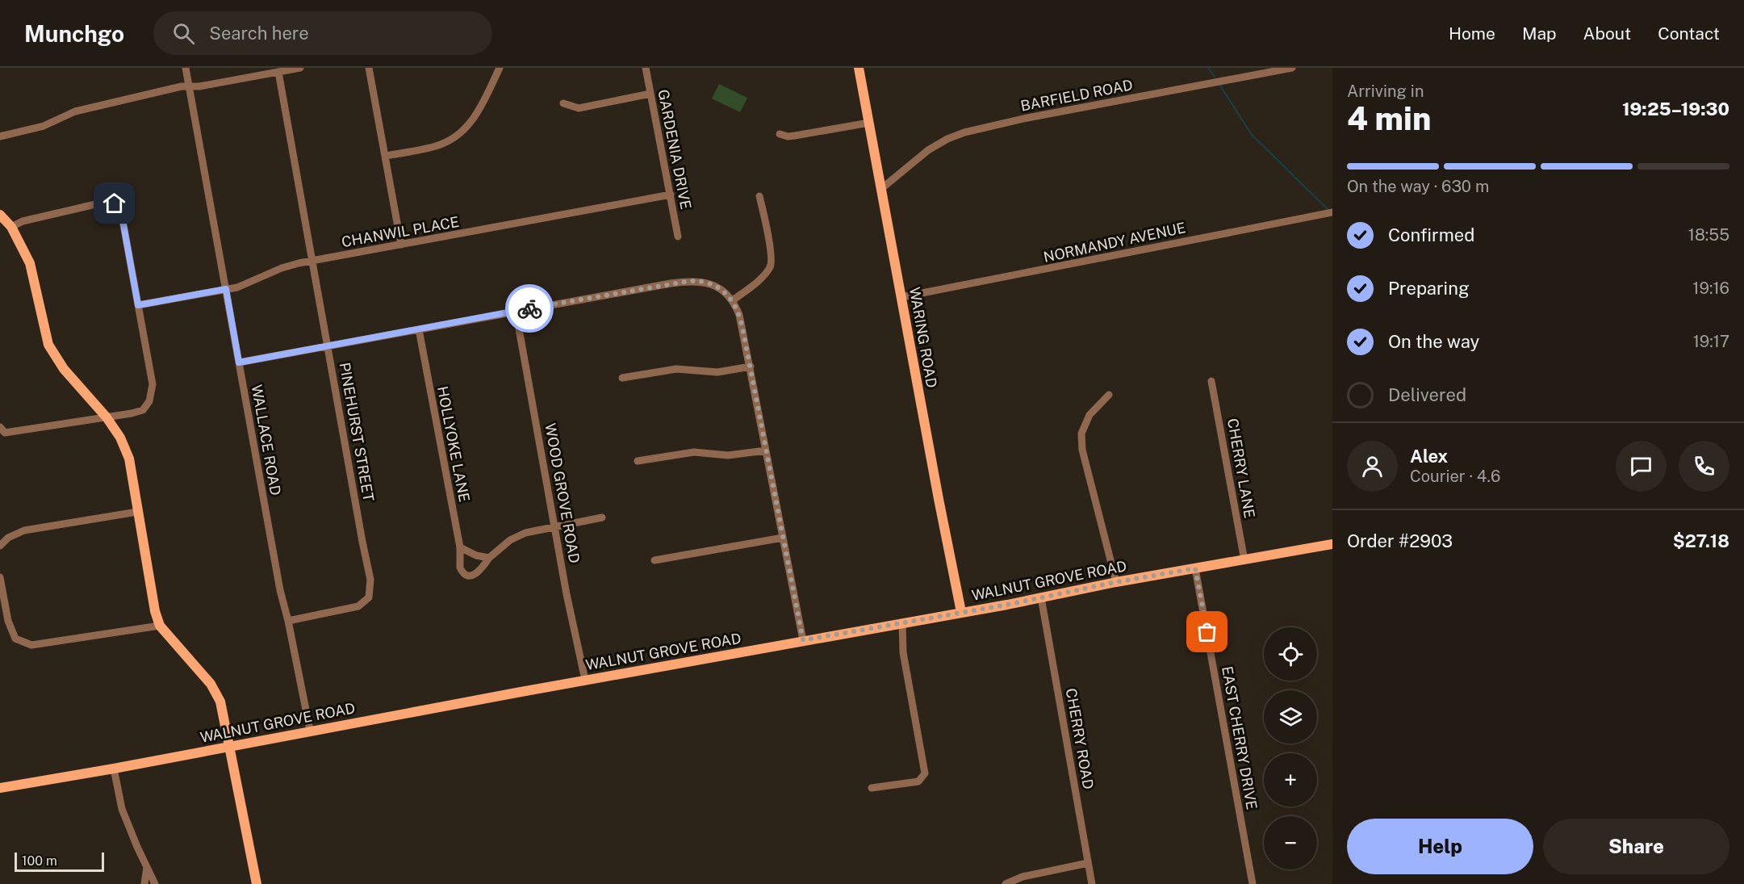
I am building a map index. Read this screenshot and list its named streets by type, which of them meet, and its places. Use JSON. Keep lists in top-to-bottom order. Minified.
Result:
{"streets":{"main road":["WARING ROAD","WALNUT GROVE ROAD"],"street":["BARFIELD ROAD","GARDENIA DRIVE","CHANWIL PLACE","NORMANDY AVENUE","PINEHURST STREET","WALLACE ROAD","HOLLYOKE LANE","CHERRY LANE","WOOD GROVE ROAD","EAST CHERRY DRIVE","CHERRY ROAD"]},"crossings":[["BARFIELD ROAD","WARING ROAD"],["GARDENIA DRIVE","CHANWIL PLACE"],["CHANWIL PLACE","PINEHURST STREET"],["CHANWIL PLACE","WALLACE ROAD"],["NORMANDY AVENUE","WARING ROAD"],["WARING ROAD","WALNUT GROVE ROAD"],["PINEHURST STREET","WALLACE ROAD"],["WALLACE ROAD","WALNUT GROVE ROAD"],["CHERRY LANE","WALNUT GROVE ROAD"],["WOOD GROVE ROAD","WALNUT GROVE ROAD"],["WALNUT GROVE ROAD","EAST CHERRY DRIVE"],["WALNUT GROVE ROAD","CHERRY ROAD"]],"scale_bar":"100 m","page":{"header":"Munchgo","search":"Search here","nav":["Home","Map","About","Contact"],"heading":["4 min","Arriving in","19:25–19:30"],"panel":["Alex","Courier · 4.6","Order #2903","$27.18"],"bar":"On the way · 630 m","list":[["Confirmed","18:55"],["Preparing","19:16"],["On the way","19:17"],"Delivered"],"map_buttons":["+","−"],"buttons":["Help","Share"],"scale":"100 m"}}
